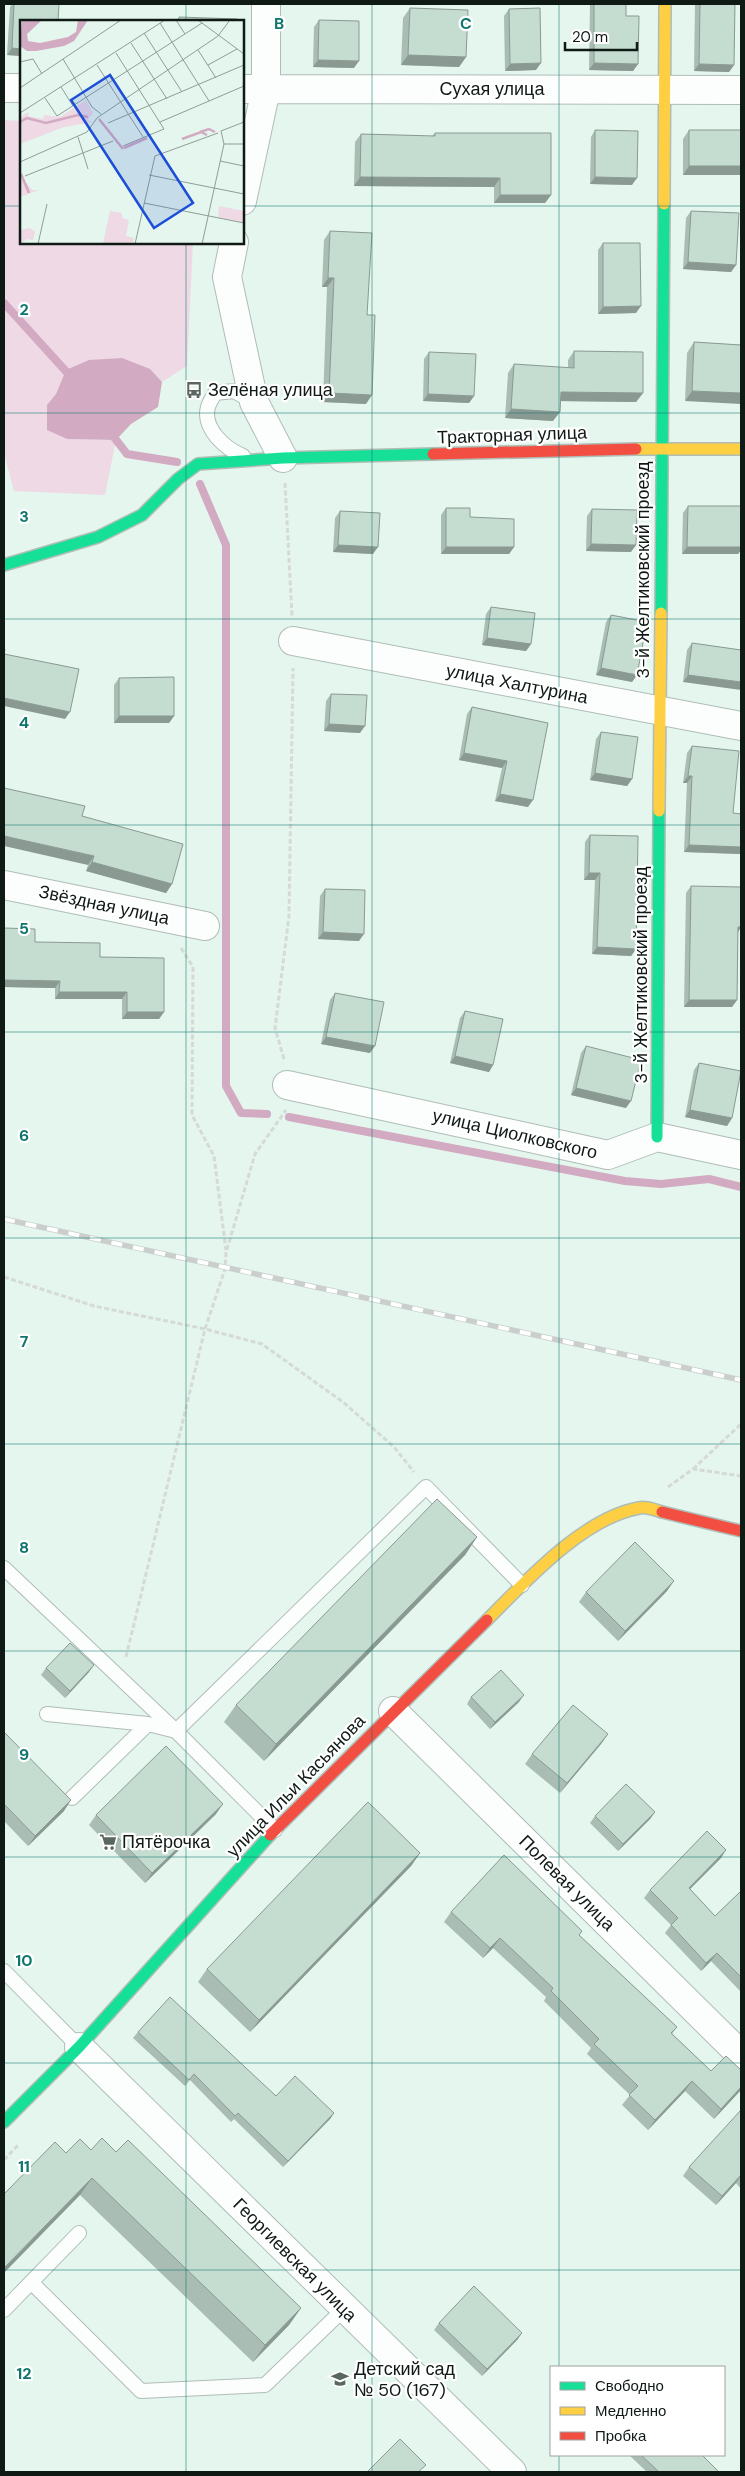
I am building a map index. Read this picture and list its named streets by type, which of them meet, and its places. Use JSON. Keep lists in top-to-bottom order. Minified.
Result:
{"streets":{"street":["Сухая улица","Тракторная улица","3-й Желтиковский проезд","улица Халтурина","Звёздная улица","улица Циолковского","улица Ильи Касьянова","Полевая улица","Георгиевская улица"]},"crossings":[["Сухая улица","3-й Желтиковский проезд"],["Тракторная улица","3-й Желтиковский проезд"],["3-й Желтиковский проезд","улица Халтурина"],["3-й Желтиковский проезд","улица Циолковского"],["улица Ильи Касьянова","Полевая улица"],["улица Ильи Касьянова","Георгиевская улица"]],"places":{"bus stop":["Зелёная улица"],"supermarket":["Пятёрочка"],"school or university":["Детский сад № 50 (167)"]},"legend":["Свободно","Медленно","Пробка"],"scale_bar":"20 m","grid":{"columns":["B","C"],"rows":["2","3","4","5","6","7","8","9","10","11","12"]}}
